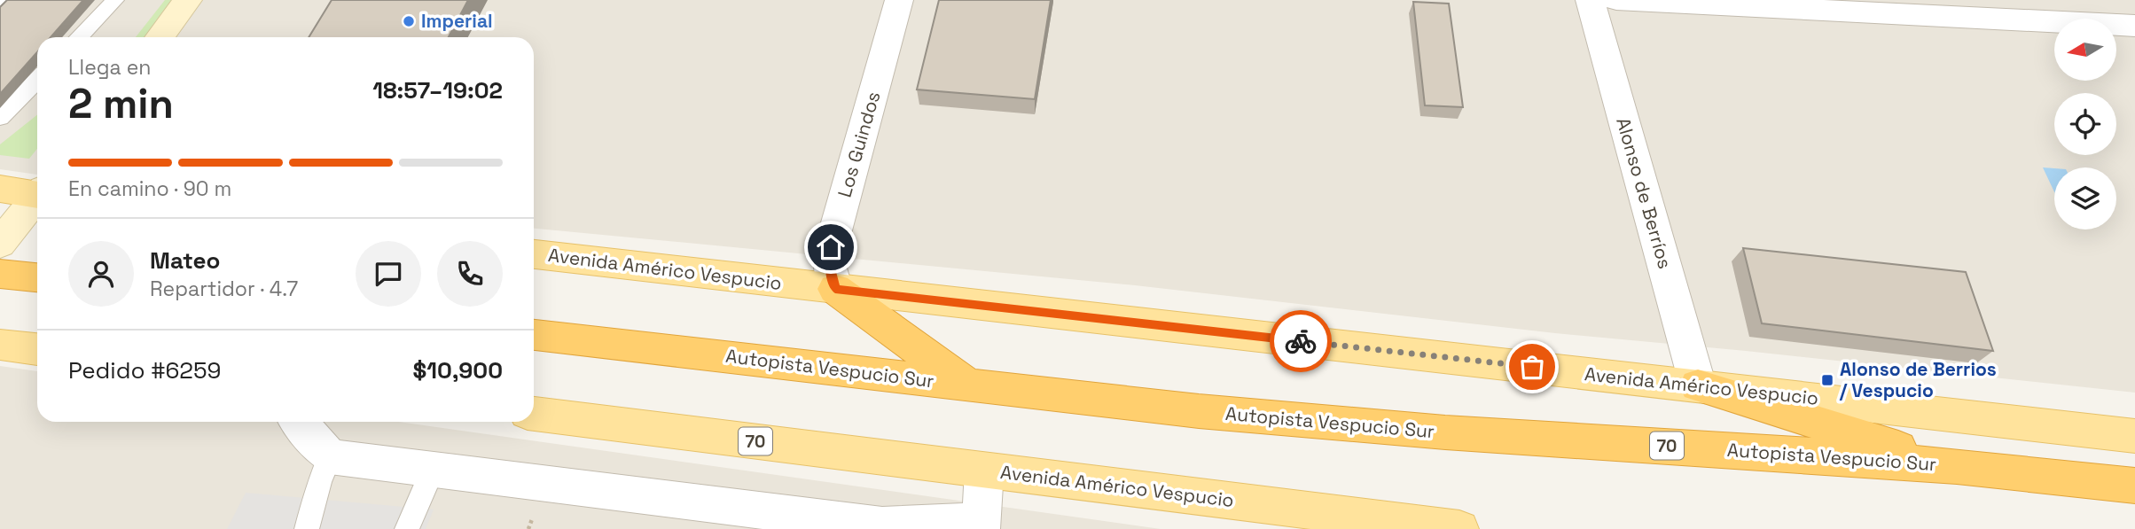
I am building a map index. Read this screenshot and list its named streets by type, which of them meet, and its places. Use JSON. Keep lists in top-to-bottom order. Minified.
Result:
{"streets":{"highway":["Autopista Vespucio Sur","70"],"main road":["Avenida Américo Vespucio"],"street":["Los Guindos","Alonso de Berríos"]},"crossings":[["Los Guindos","Avenida Américo Vespucio"],["Alonso de Berríos","Avenida Américo Vespucio"]],"places":{"other":["Imperial"],"transit":["Alonso de Berrios / Vespucio"]},"north":"left","page":{"heading":["2 min","Llega en","18:57–19:02"],"panel":["Mateo","Repartidor · 4.7","Pedido #6259","$10,900"],"bar":"En camino · 90 m"}}
